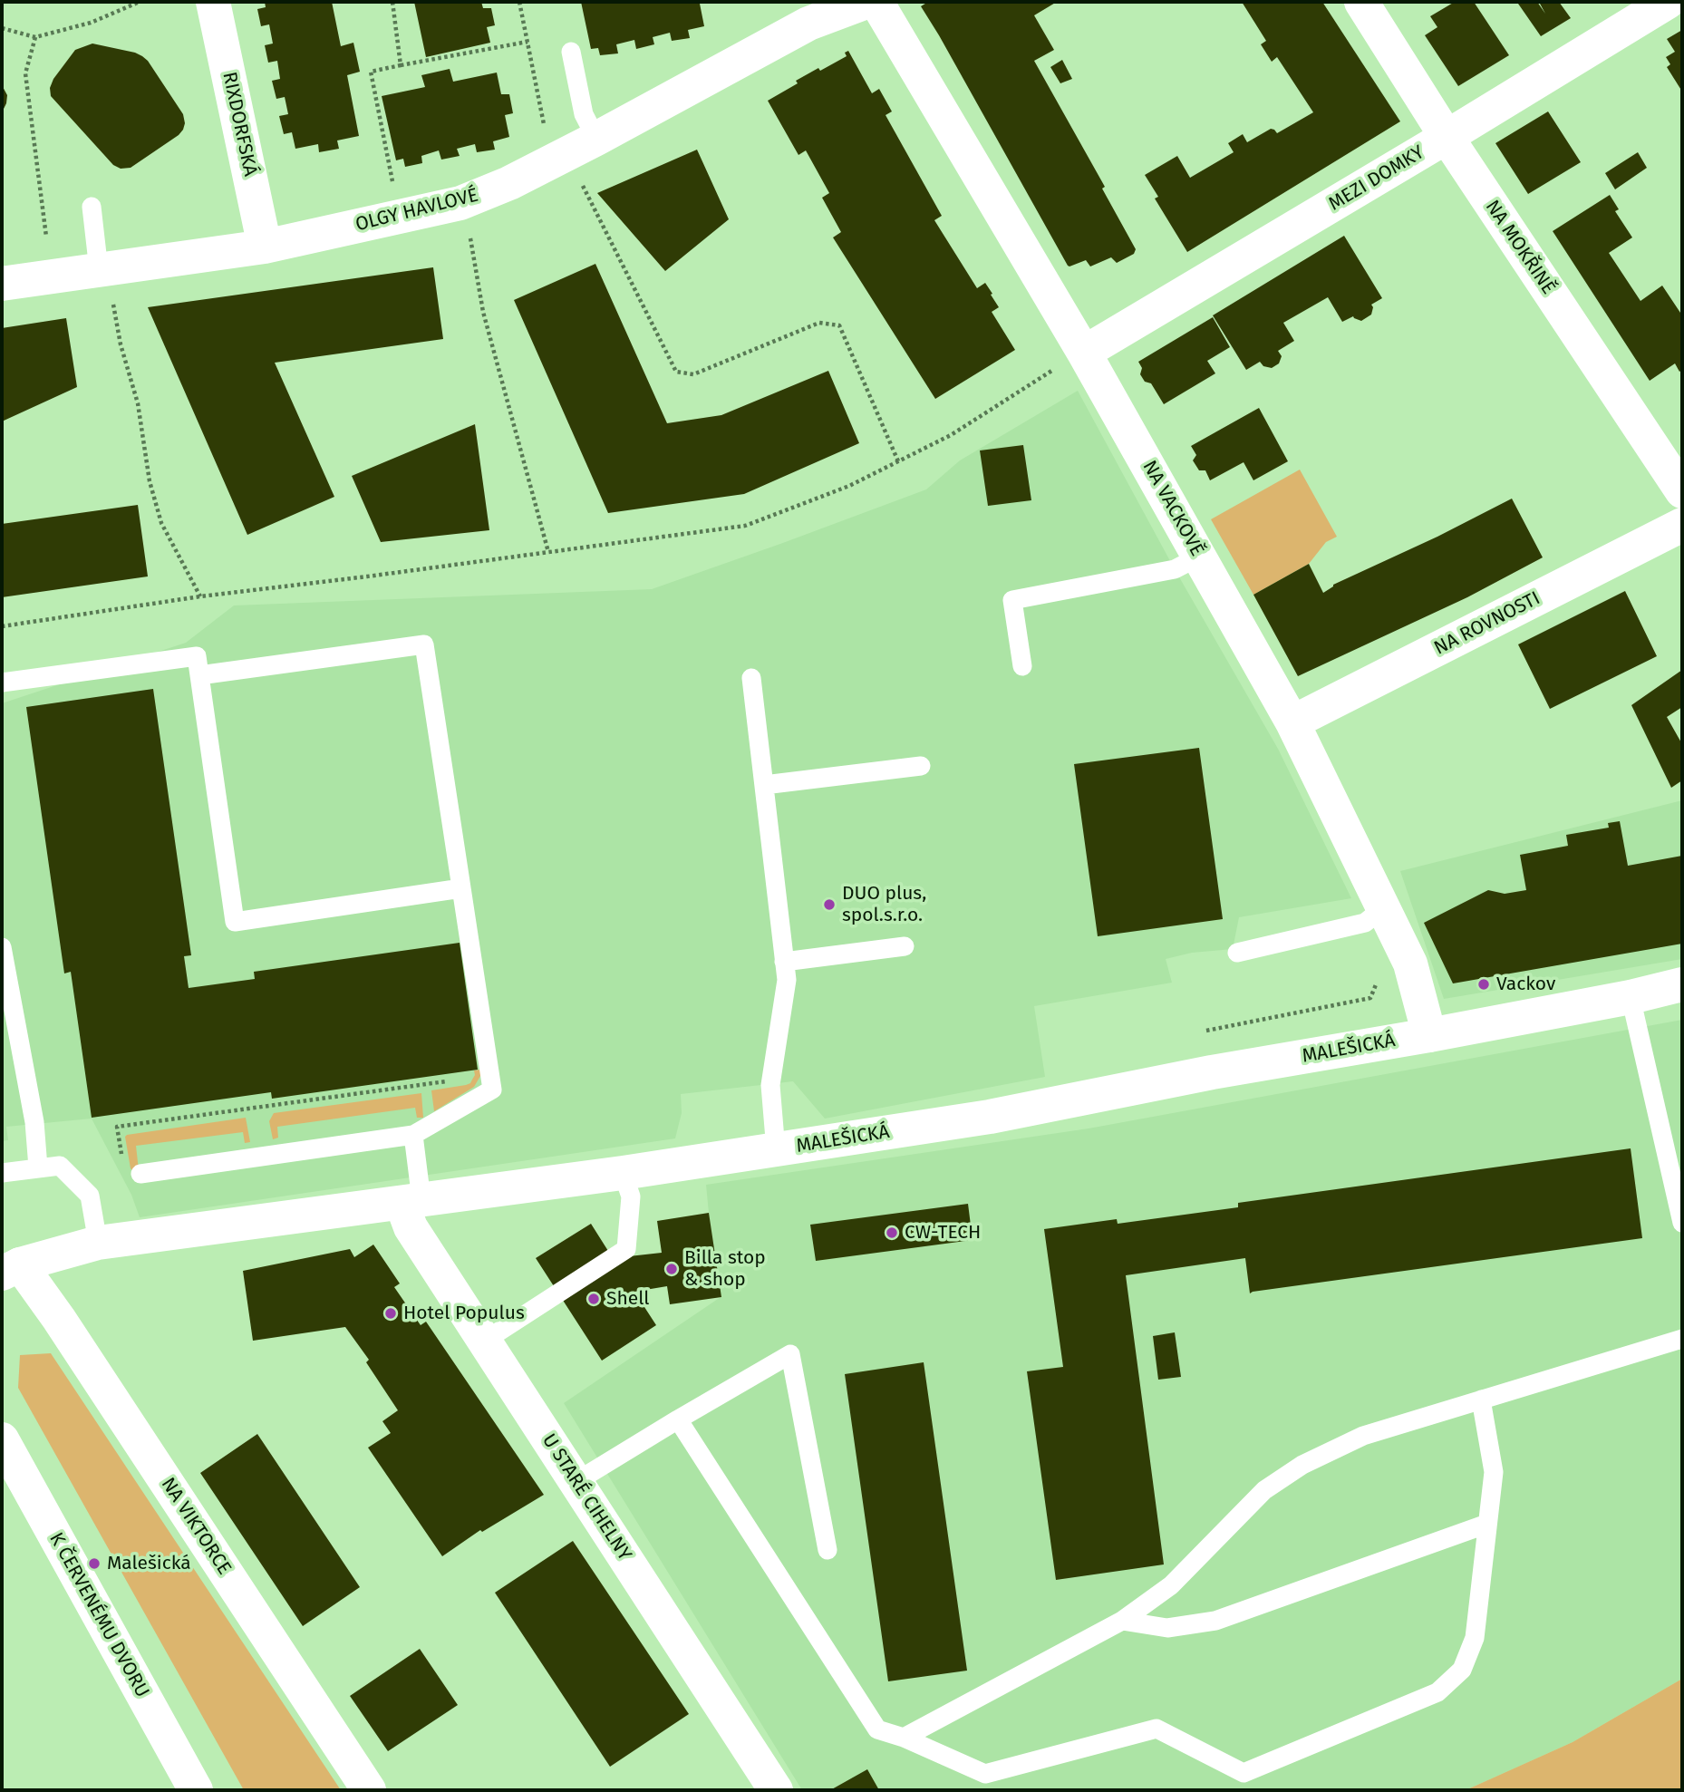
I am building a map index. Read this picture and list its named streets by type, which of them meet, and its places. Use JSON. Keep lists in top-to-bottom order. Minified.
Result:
{"streets":{"street":["RIXDORFSKÁ","MEZI DOMKY","OLGY HAVLOVÉ","NA MOKŘINĚ","NA VACKOVĚ","NA ROVNOSTI","MALEŠICKÁ","U STARÉ CIHELNY","NA VIKTORCE","K ČERVENÉMU DVORU"]},"crossings":[["RIXDORFSKÁ","OLGY HAVLOVÉ"],["MEZI DOMKY","NA MOKŘINĚ"],["MEZI DOMKY","NA VACKOVĚ"],["NA VACKOVĚ","NA ROVNOSTI"],["NA VACKOVĚ","MALEŠICKÁ"],["MALEŠICKÁ","U STARÉ CIHELNY"],["MALEŠICKÁ","NA VIKTORCE"]],"places":["DUO plus, spol.s.r.o.","Vackov","CW-TECH","Billa stop & shop","Shell","Hotel Populus","Malešická"]}
